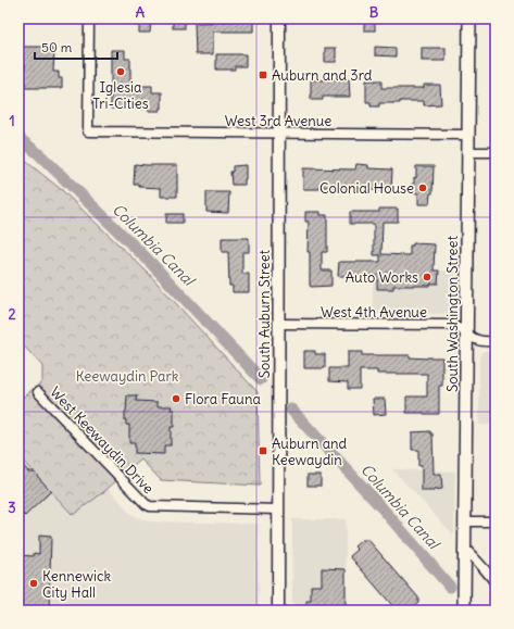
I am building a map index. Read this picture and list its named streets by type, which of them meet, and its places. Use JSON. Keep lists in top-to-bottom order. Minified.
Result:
{"streets":{"main road":["South Washington Street"],"street":["West 3rd Avenue","West 4th Avenue","South Auburn Street","West Keewaydin Drive"]},"crossings":[["West 3rd Avenue","South Auburn Street"],["West 3rd Avenue","South Washington Street"],["West 4th Avenue","South Auburn Street"],["West 4th Avenue","South Washington Street"],["South Auburn Street","West Keewaydin Drive"]],"water":["Columbia Canal"],"parks":["Keewaydin Park"],"places":{"other":["Iglesia Tri-Cities","Colonial House","Auto Works","Flora Fauna","Kennewick City Hall"],"transit":["Auburn and 3rd","Auburn and Keewaydin"]},"scale_bar":"50 m","grid":{"columns":["A","B"],"rows":["1","2","3"]}}
